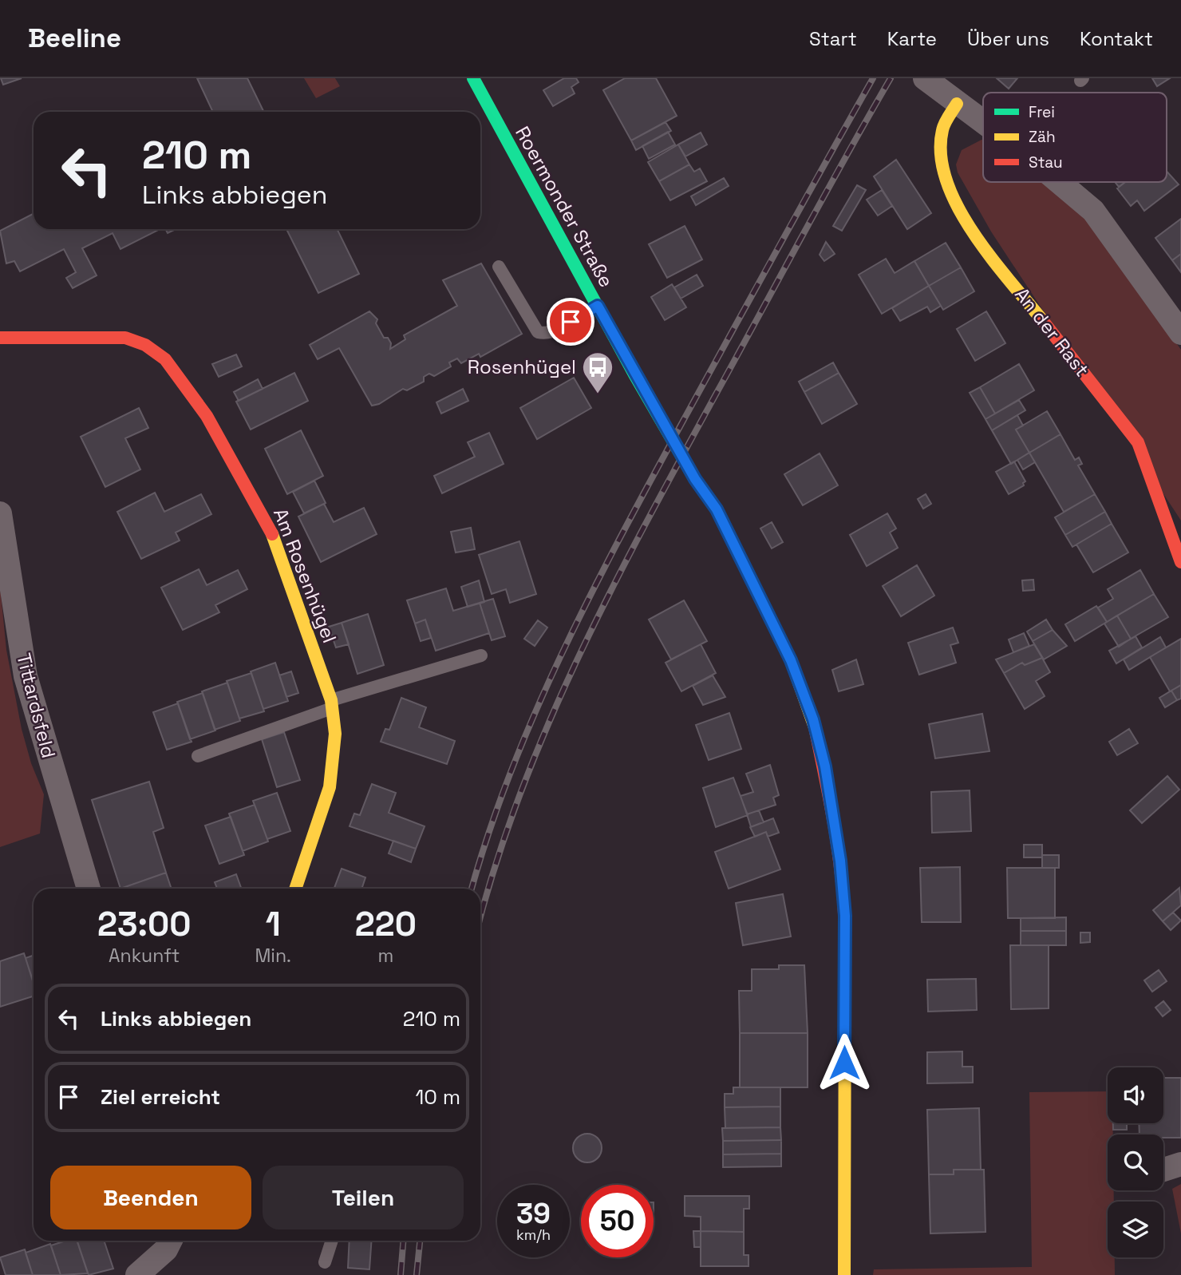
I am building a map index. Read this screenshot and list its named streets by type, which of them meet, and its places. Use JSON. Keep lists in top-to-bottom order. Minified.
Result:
{"streets":{"main road":["Roermonder Straße","An der Rast","Am Rosenhügel"],"street":["Tittardsfeld"]},"places":{"bus stop":["Rosenhügel"]},"legend":["Frei","Zäh","Stau"],"page":{"header":"Beeline","nav":["Start","Karte","Über uns","Kontakt"],"turn":["210 m","Links abbiegen"],"eta":["23:00","Ankunft","1","Min.","220","m"],"list":[{"name":"Links abbiegen","value":"210 m"},{"name":"Ziel erreicht","value":"10 m"}],"buttons":["Beenden","Teilen"],"speed":"39 km/h","limit":"50"}}
